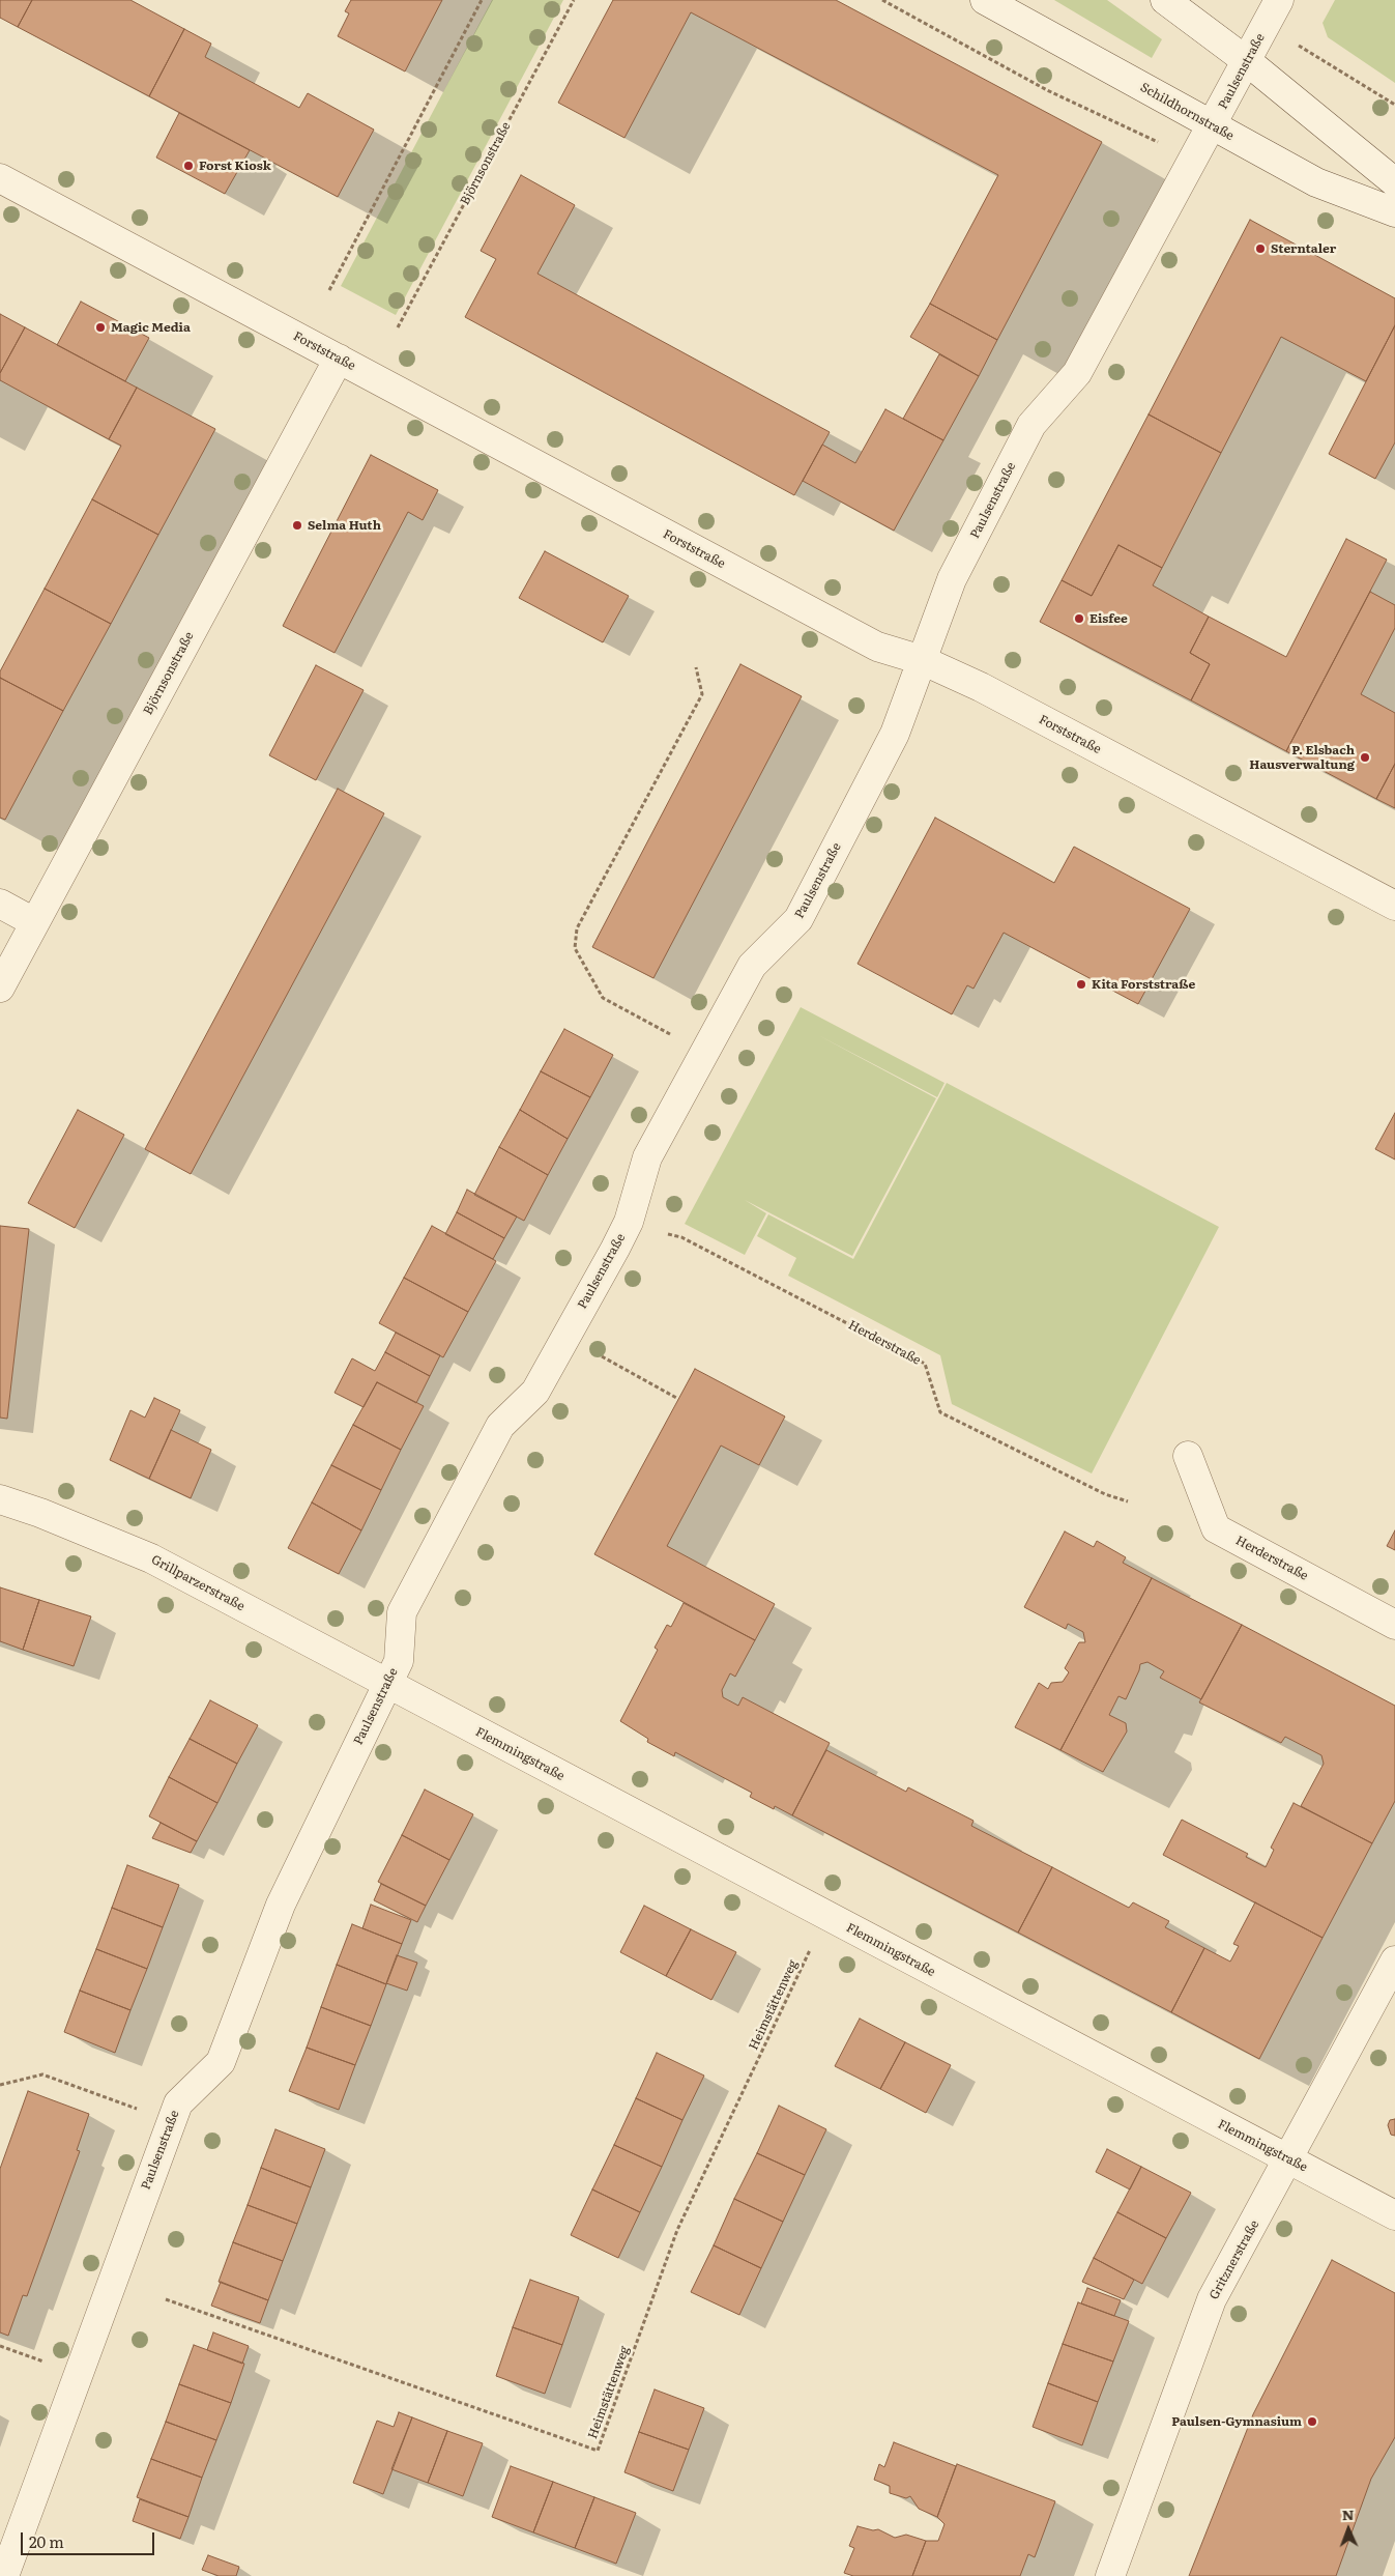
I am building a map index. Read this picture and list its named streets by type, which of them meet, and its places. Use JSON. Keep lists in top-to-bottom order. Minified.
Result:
{"streets":{"street":["Paulsenstraße","Schildhornstraße","Björnsonstraße","Forststraße","Herderstraße","Grillparzerstraße","Flemmingstraße","Gritznerstraße"],"path":["Heimstättenweg"]},"crossings":[["Paulsenstraße","Schildhornstraße"],["Paulsenstraße","Forststraße"],["Paulsenstraße","Grillparzerstraße"],["Paulsenstraße","Flemmingstraße"],["Björnsonstraße","Forststraße"],["Grillparzerstraße","Flemmingstraße"],["Flemmingstraße","Gritznerstraße"]],"places":["Forst Kiosk","Sterntaler","Magic Media","Selma Huth","Eisfee","P. Elsbach Hausverwaltung","Kita Forststraße","Paulsen-Gymnasium"],"scale_bar":"20 m","north":"top"}
